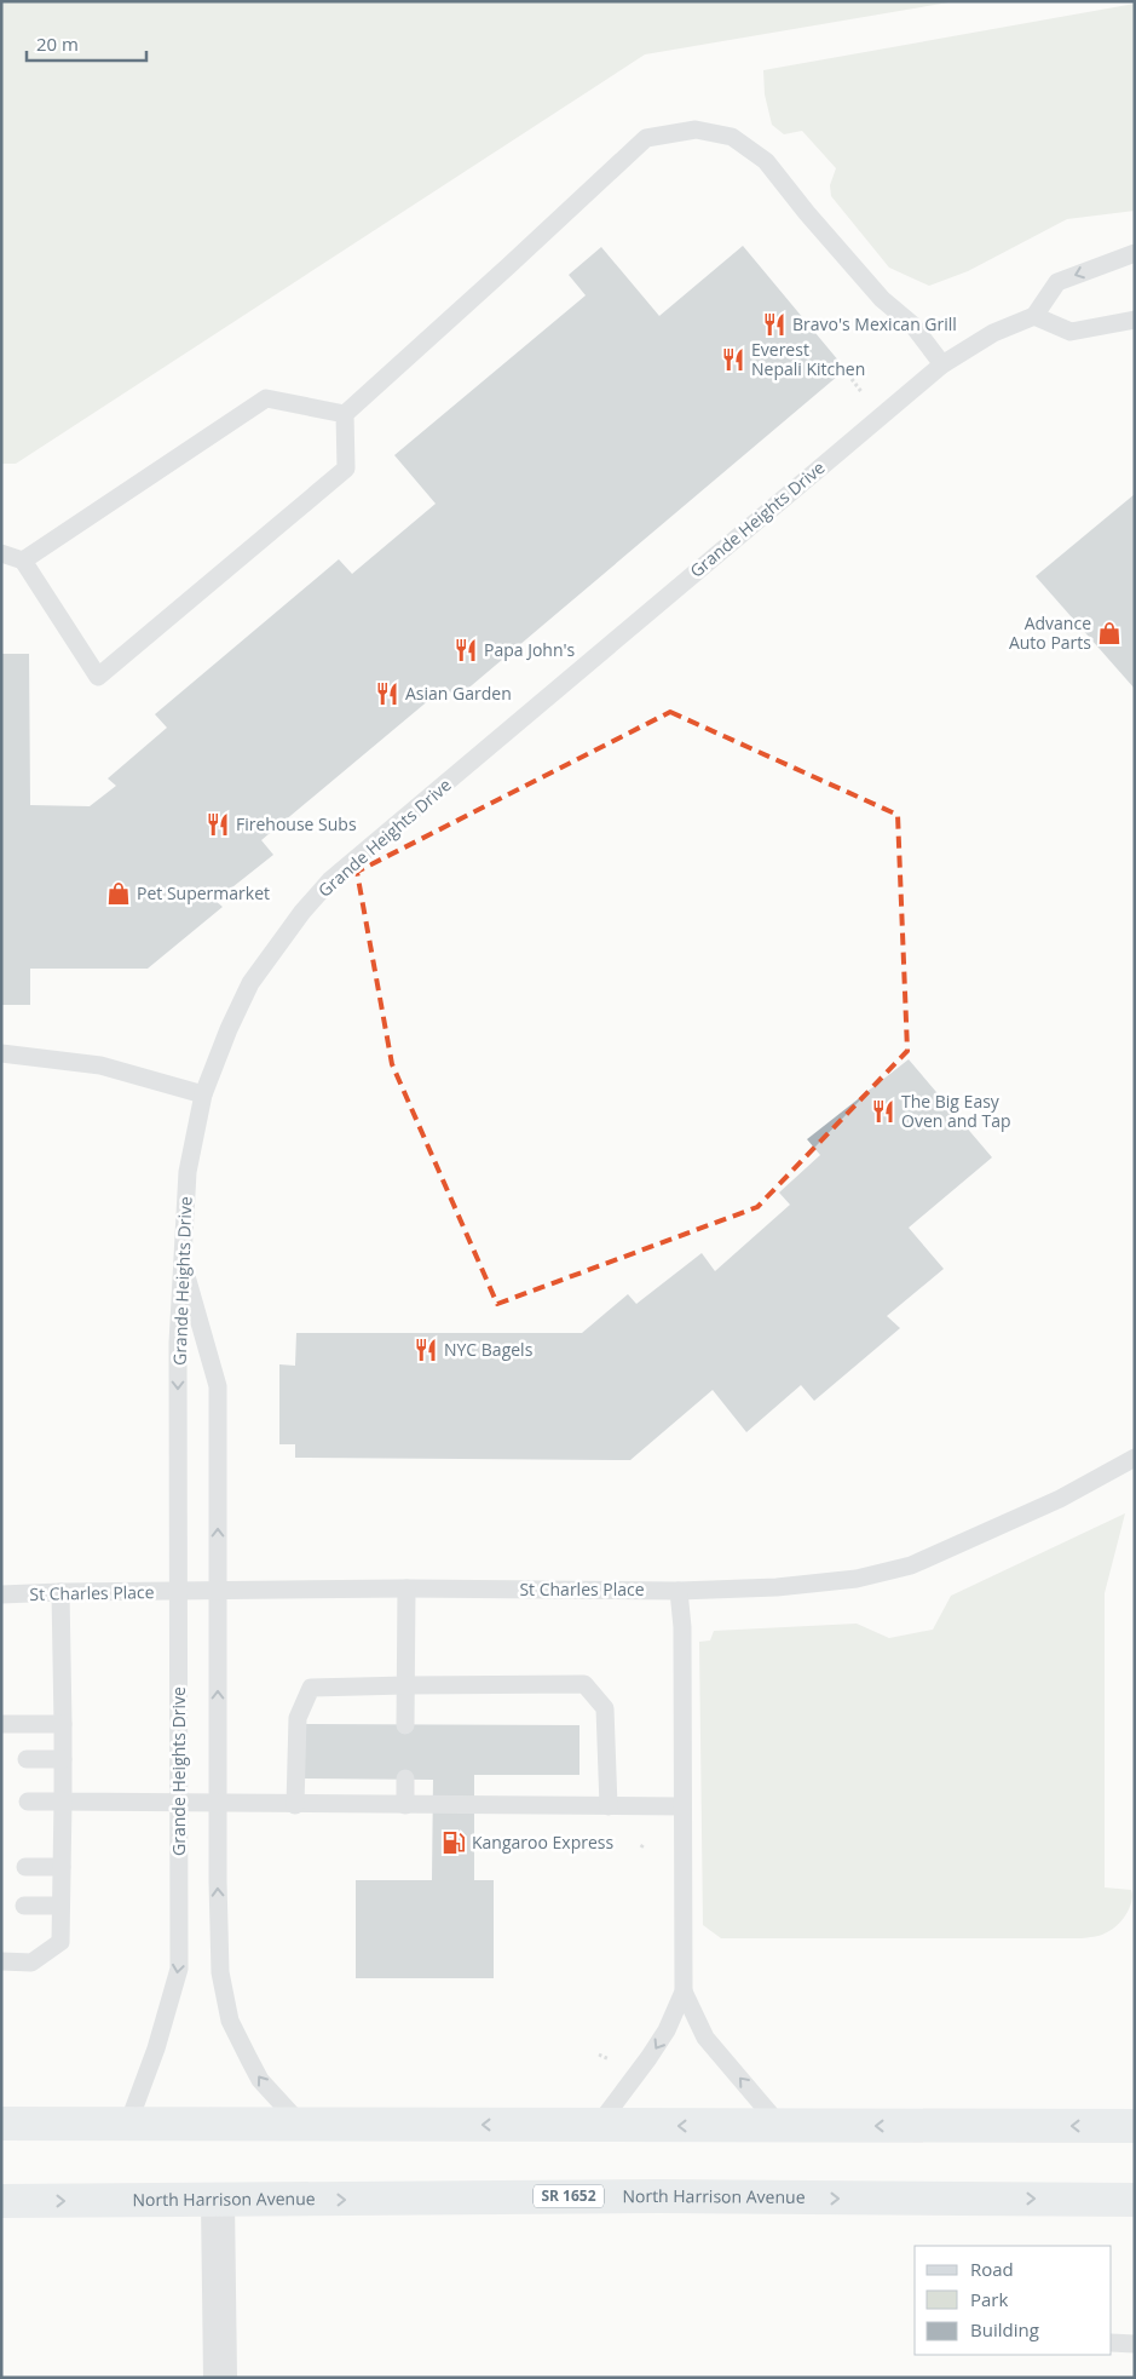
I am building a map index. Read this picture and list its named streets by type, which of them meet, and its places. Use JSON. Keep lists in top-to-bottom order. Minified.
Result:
{"streets":{"main road":["SR 1652","North Harrison Avenue"],"lane":["Grande Heights Drive","St Charles Place"]},"crossings":[["Grande Heights Drive","St Charles Place"]],"places":{"restaurant":["Bravo's Mexican Grill","Everest Nepali Kitchen","Papa John's","Asian Garden","Firehouse Subs","The Big Easy Oven and Tap","NYC Bagels"],"shop":["Advance Auto Parts","Pet Supermarket"],"fuel station":["Kangaroo Express"]},"legend":["Road","Park","Building"],"scale_bar":"20 m"}
